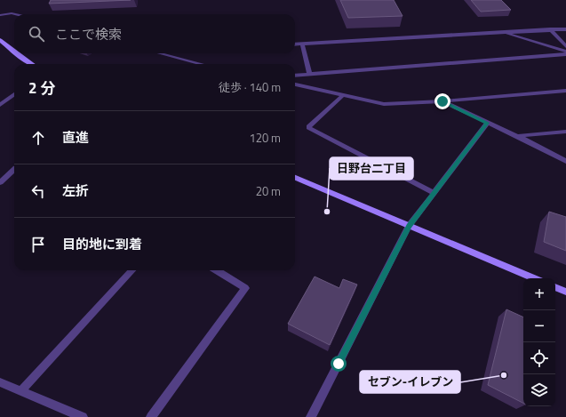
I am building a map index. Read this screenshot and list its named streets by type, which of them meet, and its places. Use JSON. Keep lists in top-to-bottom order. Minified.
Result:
{"places":["日野台二丁目","セブン-イレブン"],"page":{"search":"ここで検索","heading":["2 分","徒歩 · 140 m"],"list":[["直進","120 m"],["左折","20 m"],"目的地に到着"],"map_buttons":["+","−"]}}
